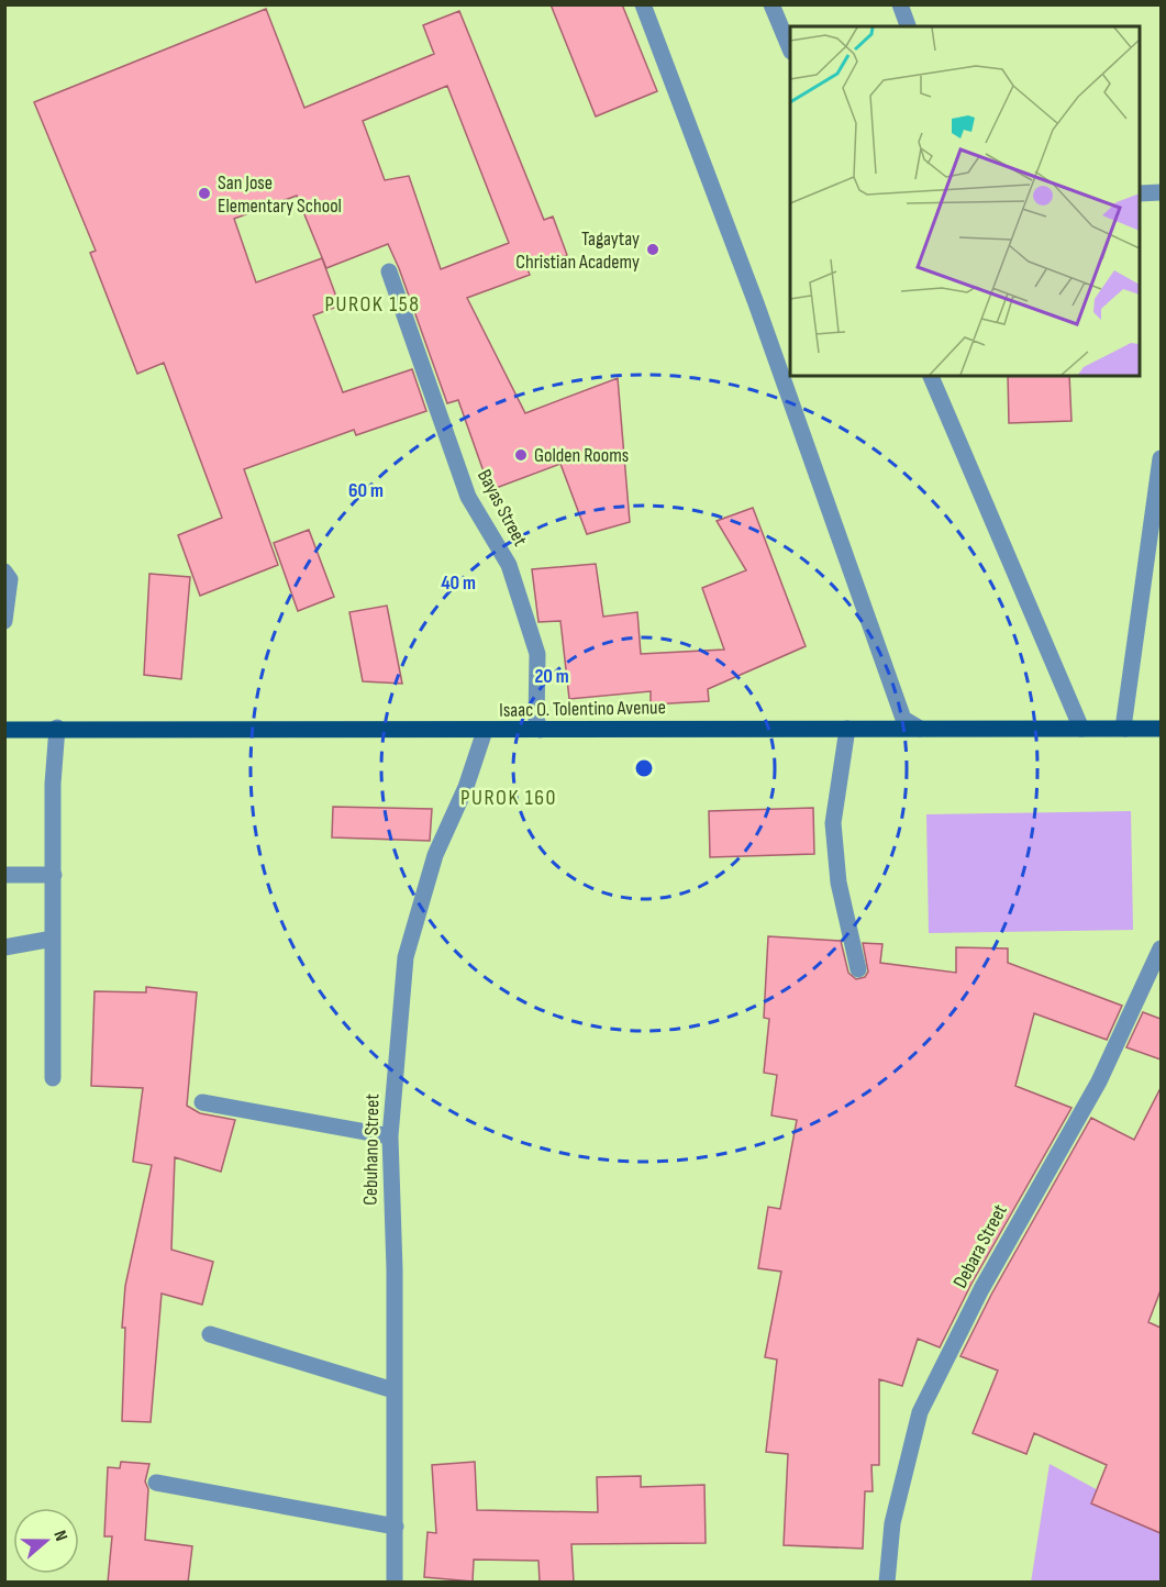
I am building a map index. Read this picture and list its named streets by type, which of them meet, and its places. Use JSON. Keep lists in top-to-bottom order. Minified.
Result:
{"streets":{"main road":["Isaac O. Tolentino Avenue"],"street":["Bayas Street","Cebuhano Street","Debara Street"]},"crossings":[["Bayas Street","Isaac O. Tolentino Avenue"],["Isaac O. Tolentino Avenue","Cebuhano Street"]],"districts":["PUROK 158","PUROK 160"],"places":["San Jose Elementary School","Tagaytay Christian Academy","Golden Rooms"],"north":"right","rings":["60 m","40 m","20 m"]}
